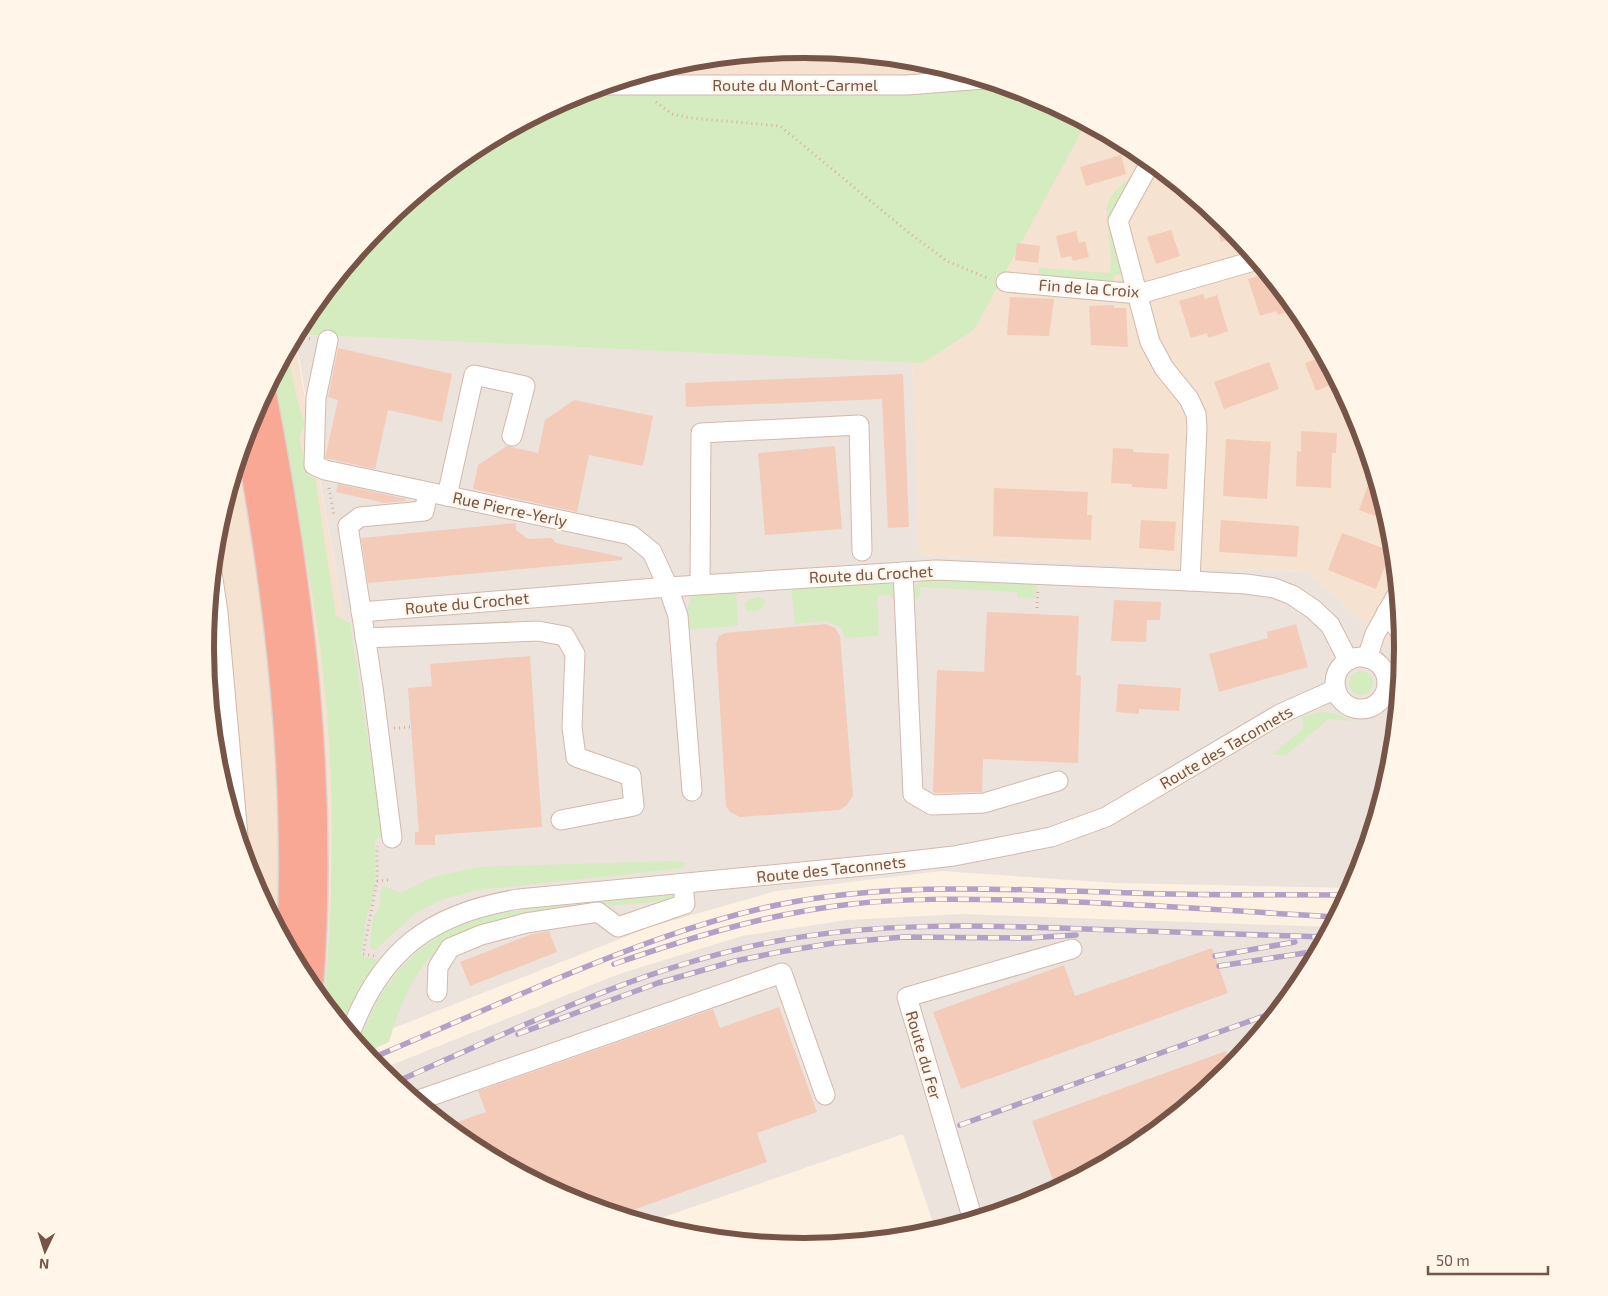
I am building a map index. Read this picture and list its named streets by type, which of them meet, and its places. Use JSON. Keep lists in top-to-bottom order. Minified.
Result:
{"streets":{"street":["Route du Mont-Carmel","Fin de la Croix","Rue Pierre-Yerly","Route du Crochet","Route des Taconnets","Route du Fer"]},"crossings":[["Rue Pierre-Yerly","Route du Crochet"],["Route du Crochet","Route des Taconnets"]],"scale_bar":"50 m","north":"bottom"}
